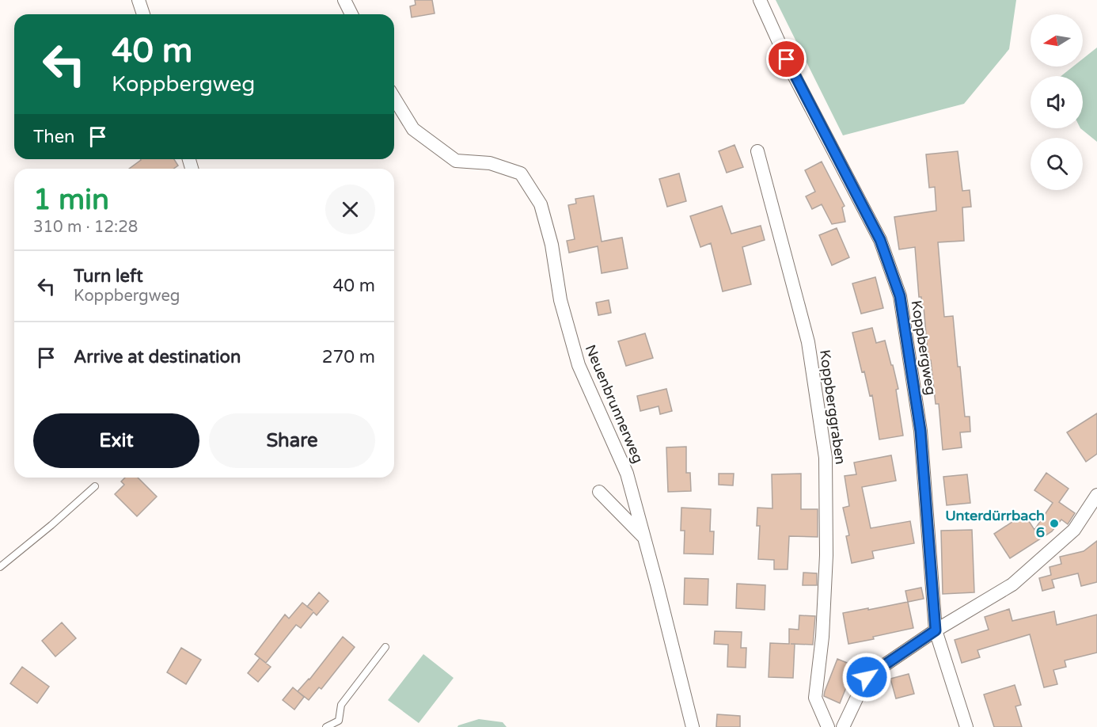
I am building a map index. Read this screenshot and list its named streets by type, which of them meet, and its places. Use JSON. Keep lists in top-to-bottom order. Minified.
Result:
{"streets":{"street":["Koppbergweg","Neuenbrunnerweg","Koppberggraben"]},"places":["Unterdürrbach 6"],"north":"left","page":{"turn":["40 m","Koppbergweg"],"then":"Then","heading":["1 min","310 m · 12:28"],"list":[{"name":"Turn left","note":"Koppbergweg","value":"40 m"},{"name":"Arrive at destination","value":"270 m"}],"buttons":["Exit","Share"]}}
